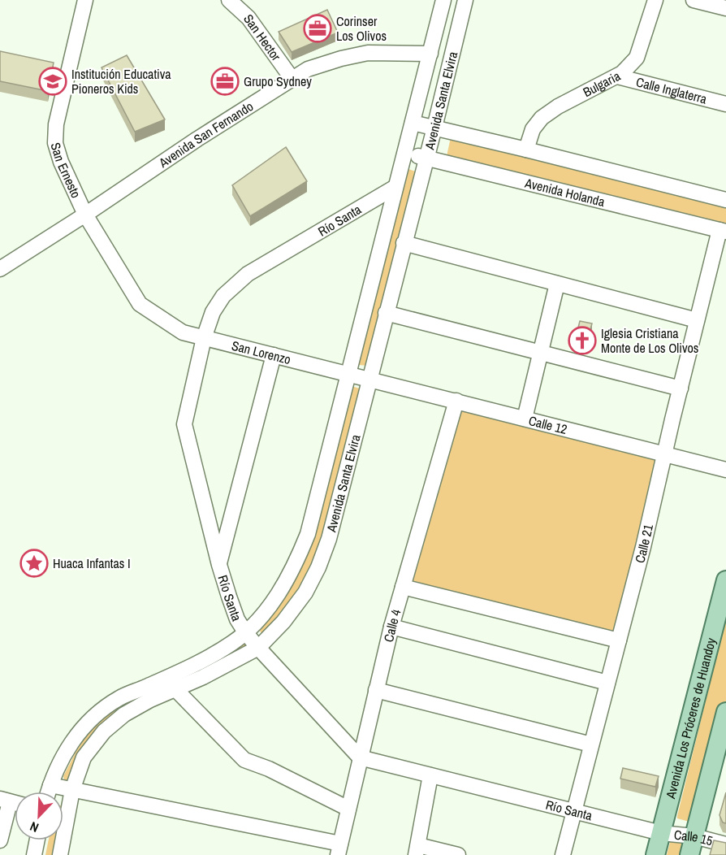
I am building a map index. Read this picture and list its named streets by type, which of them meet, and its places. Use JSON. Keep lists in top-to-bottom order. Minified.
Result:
{"streets":{"main road":["Avenida Los Próceres de Huandoy"],"street":["San Hector","Bulgaria","Calle Inglaterra","Avenida Santa Elvira","Avenida San Fernando","San Ernesto","Avenida Holanda","Río Santa","San Lorenzo","Calle 12","Calle 21","Calle 4","Calle 15"]},"crossings":[["San Hector","Avenida San Fernando"],["Bulgaria","Calle Inglaterra"],["Avenida Santa Elvira","Avenida San Fernando"],["Avenida Santa Elvira","Avenida Holanda"],["Avenida Santa Elvira","Río Santa"],["Avenida Santa Elvira","San Lorenzo"],["Avenida Santa Elvira","Calle 12"],["Avenida San Fernando","San Ernesto"],["San Ernesto","San Lorenzo"],["Avenida Holanda","Calle 21"],["Río Santa","San Lorenzo"],["Río Santa","Calle 21"],["Río Santa","Calle 4"],["Río Santa","Avenida Los Próceres de Huandoy"],["Río Santa","Calle 15"],["San Lorenzo","Calle 12"],["Calle 12","Calle 21"],["Calle 12","Calle 4"],["Avenida Los Próceres de Huandoy","Calle 15"]],"places":{"office":["Corinser Los Olivos","Grupo Sydney"],"school or university":["Institución Educativa Pioneros Kids"],"church":["Iglesia Cristiana Monte de Los Olivos"],"place":["Huaca Infantas I"]},"north":"bottom left"}
